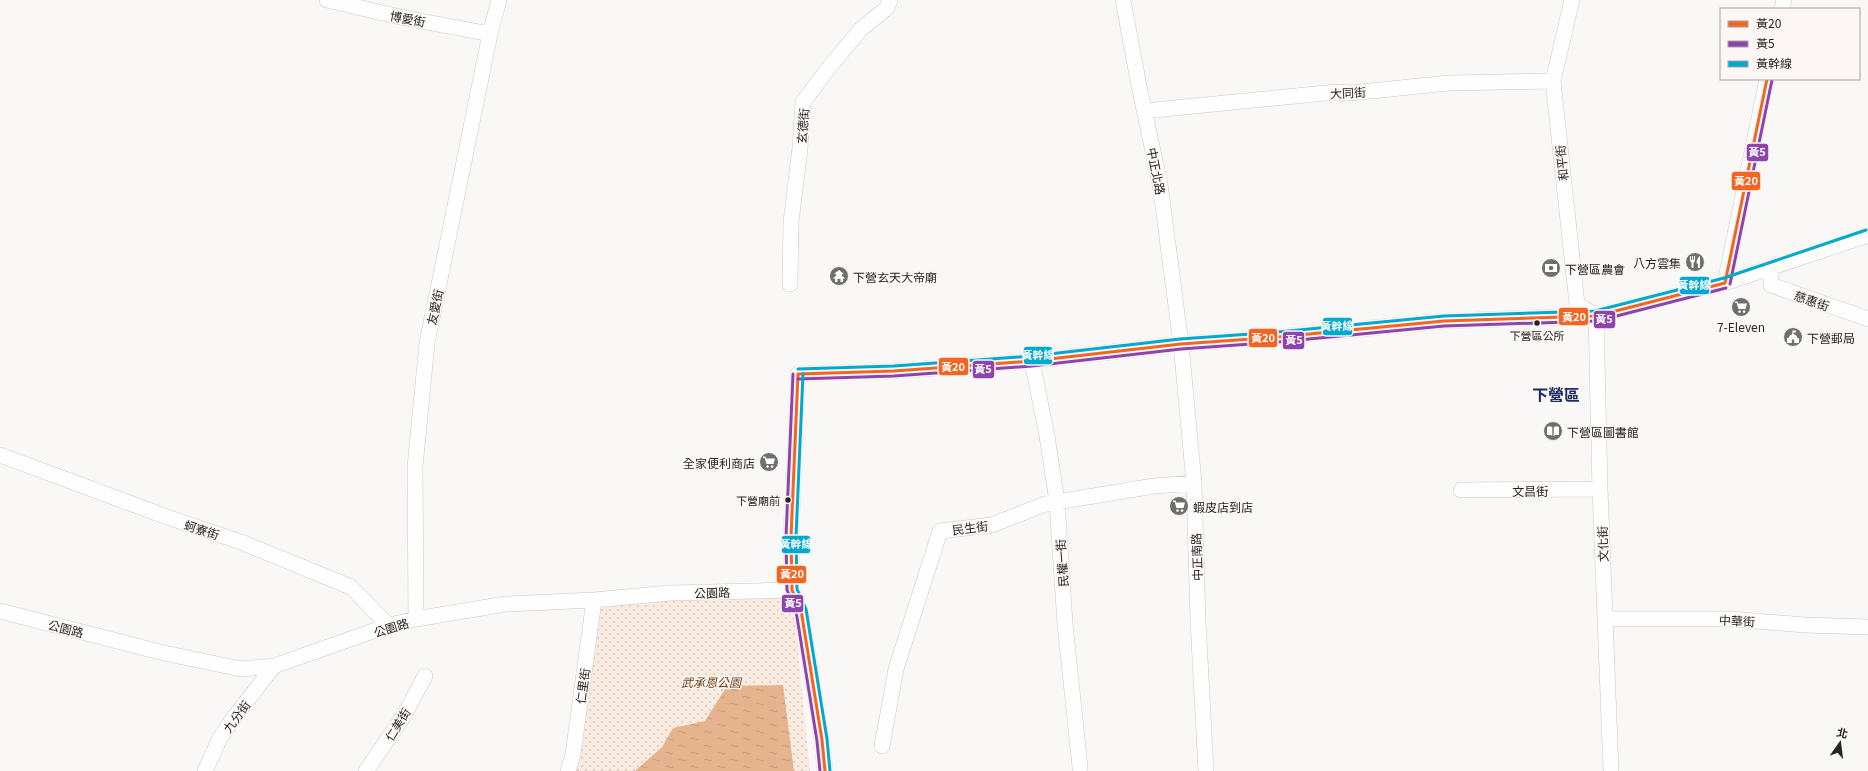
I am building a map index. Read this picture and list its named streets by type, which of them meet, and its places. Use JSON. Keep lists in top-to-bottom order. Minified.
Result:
{"streets":{"street":["博愛街","大同街","玄德街","和平街","中正北路","慈惠街","友愛街","文昌街","民生街","蚵寮街","文化街","中正南路","民權一街","公園路","中華街","仁里街","九分街","仁美街"]},"crossings":[["博愛街","友愛街"],["大同街","和平街"],["大同街","中正北路"],["和平街","文化街"],["中正北路","中正南路"],["友愛街","公園路"],["文昌街","文化街"],["民生街","中正南路"],["民生街","民權一街"],["蚵寮街","公園路"],["文化街","中華街"],["公園路","仁里街"],["公園路","九分街"]],"districts":["下營區"],"parks":["武承恩公園"],"places":{"restaurant":["八方雲集"],"bank":["下營區農會"],"temple":["下營玄天大帝廟"],"supermarket":["7-Eleven","全家便利商店","蝦皮店到店"],"other":["下營區公所","下營廟前"],"public building":["下營郵局"],"library":["下營區圖書館"]},"lines":["transit line 黃20","transit line 黃5","transit line 黃幹線"],"legend":["黃20","黃5","黃幹線"],"north":"top"}
